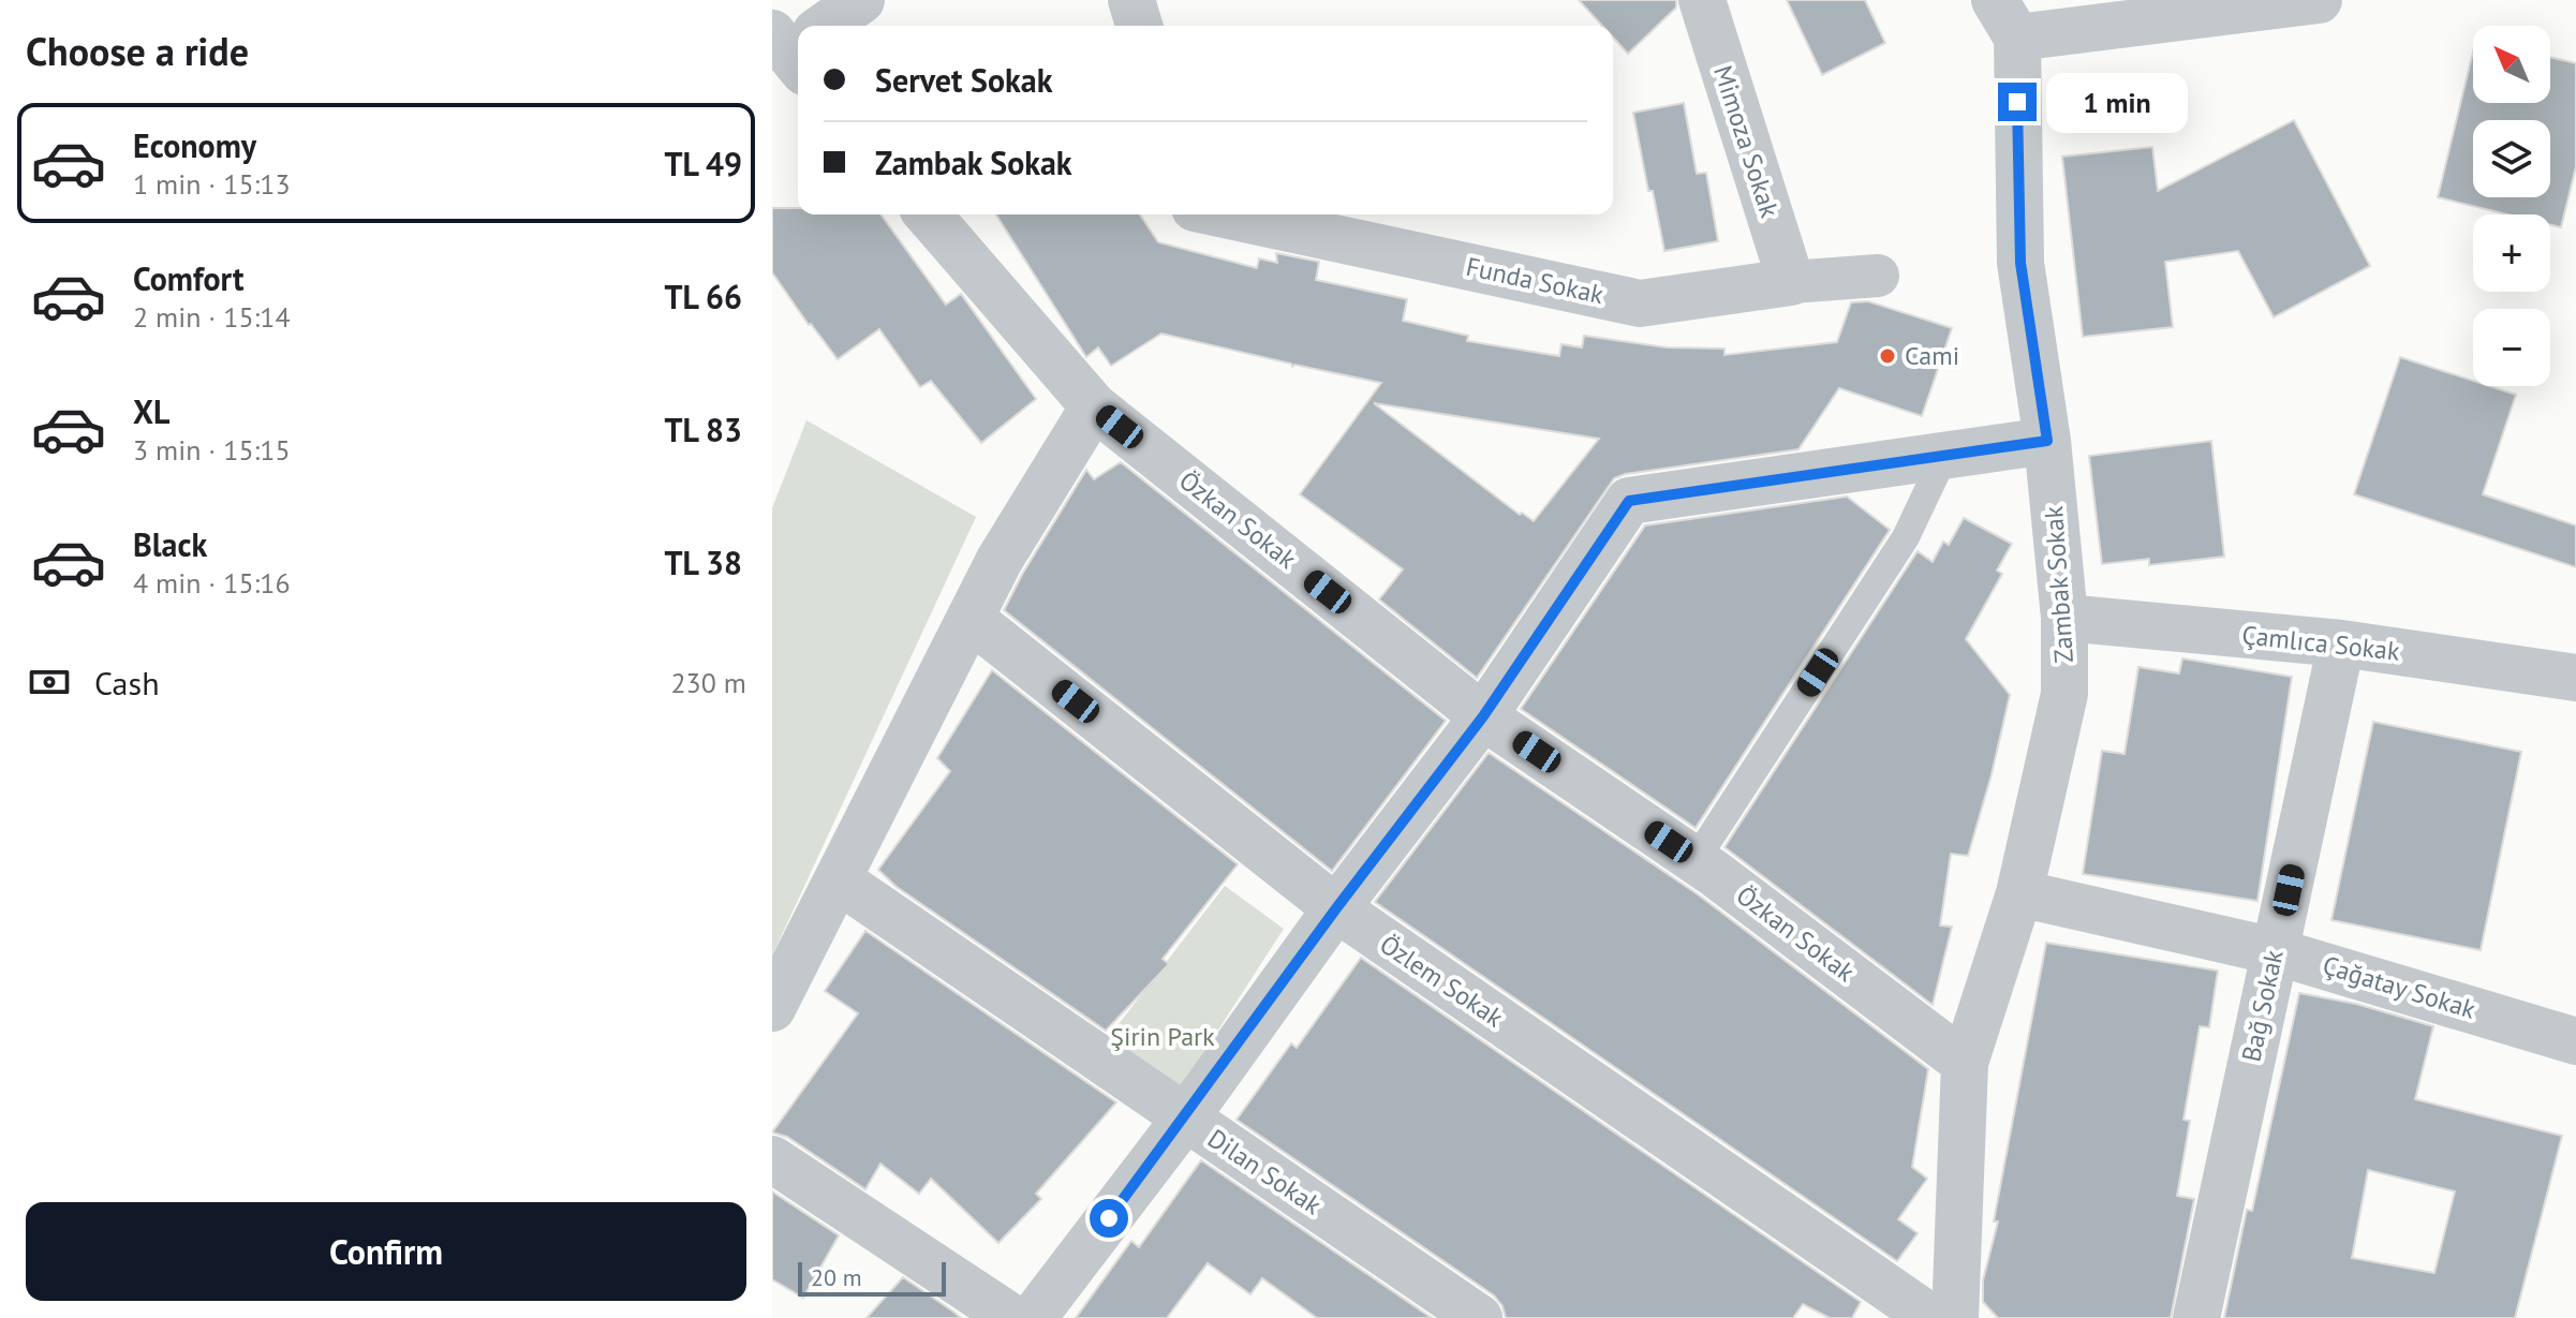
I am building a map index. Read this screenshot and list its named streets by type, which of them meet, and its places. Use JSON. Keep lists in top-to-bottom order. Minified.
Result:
{"streets":{"street":["Mimoza Sokak","Funda Sokak","Özkan Sokak","Zambak Sokak","Çamlıca Sokak","Özlem Sokak","Çağatay Sokak","Bağ Sokak","Dilan Sokak"]},"crossings":[["Mimoza Sokak","Funda Sokak"],["Özkan Sokak","Zambak Sokak"],["Zambak Sokak","Çamlıca Sokak"],["Zambak Sokak","Çağatay Sokak"],["Çamlıca Sokak","Bağ Sokak"],["Çağatay Sokak","Bağ Sokak"]],"parks":["Şirin Park"],"places":["Cami"],"scale_bar":"20 m","north":"top left","page":{"heading":"Choose a ride","map_buttons":["+","−"],"banner":["Servet Sokak","Zambak Sokak"],"bubble":"1 min","list":[{"name":"Economy","note":"1 min · 15:13","value":"TL 49"},{"name":"Comfort","note":"2 min · 15:14","value":"TL 66"},{"name":"XL","note":"3 min · 15:15","value":"TL 83"},{"name":"Black","note":"4 min · 15:16","value":"TL 38"}],"pay":["Cash","230 m"],"buttons":"Confirm","scale":"20 m"}}
